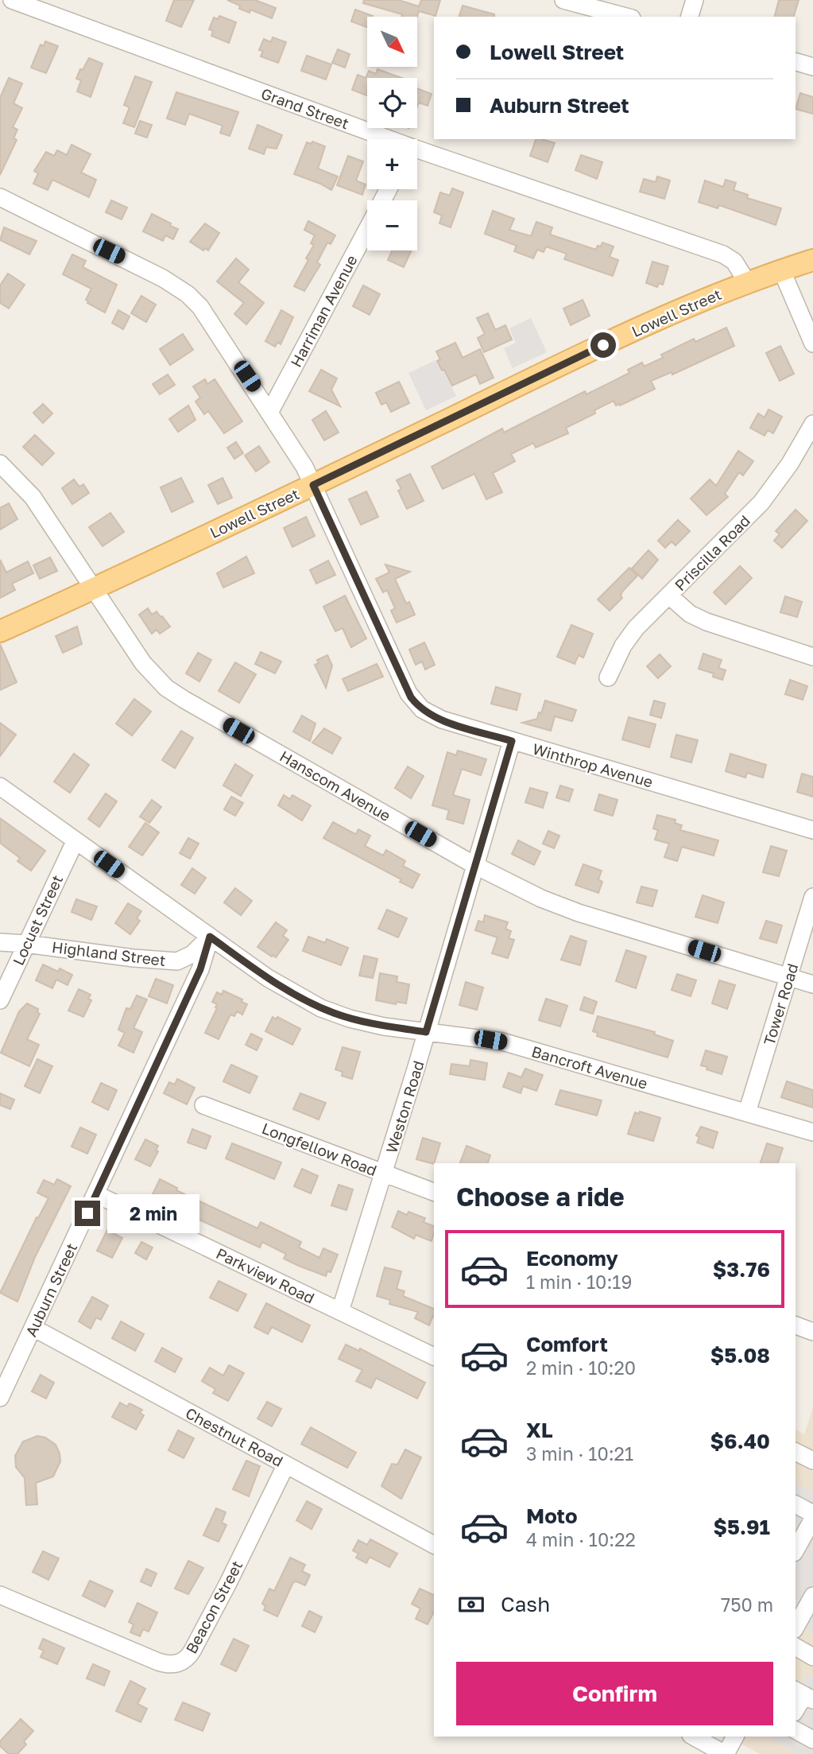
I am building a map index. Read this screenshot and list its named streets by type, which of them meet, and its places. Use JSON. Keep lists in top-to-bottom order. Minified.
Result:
{"streets":{"main road":["Lowell Street"],"street":["Grand Street","Harriman Avenue","Priscilla Road","Winthrop Avenue","Hanscom Avenue","Locust Street","Highland Street","Tower Road","Bancroft Avenue","Weston Road","Longfellow Road","Parkview Road","Auburn Street","Chestnut Road","Beacon Street"]},"crossings":[["Grand Street","Lowell Street"],["Harriman Avenue","Winthrop Avenue"],["Lowell Street","Winthrop Avenue"],["Lowell Street","Hanscom Avenue"],["Winthrop Avenue","Weston Road"],["Hanscom Avenue","Tower Road"],["Hanscom Avenue","Weston Road"],["Locust Street","Highland Street"],["Locust Street","Bancroft Avenue"],["Highland Street","Bancroft Avenue"],["Highland Street","Auburn Street"],["Tower Road","Bancroft Avenue"],["Bancroft Avenue","Weston Road"],["Bancroft Avenue","Auburn Street"],["Weston Road","Longfellow Road"],["Weston Road","Parkview Road"],["Parkview Road","Auburn Street"],["Auburn Street","Chestnut Road"],["Chestnut Road","Beacon Street"]],"north":"bottom right","page":{"map_buttons":["+","−"],"banner":["Lowell Street","Auburn Street"],"heading":"Choose a ride","bubble":"2 min","list":[{"name":"Economy","note":"1 min · 10:19","value":"$3.76"},{"name":"Comfort","note":"2 min · 10:20","value":"$5.08"},{"name":"XL","note":"3 min · 10:21","value":"$6.40"},{"name":"Moto","note":"4 min · 10:22","value":"$5.91"}],"pay":["Cash","750 m"],"buttons":"Confirm"}}
